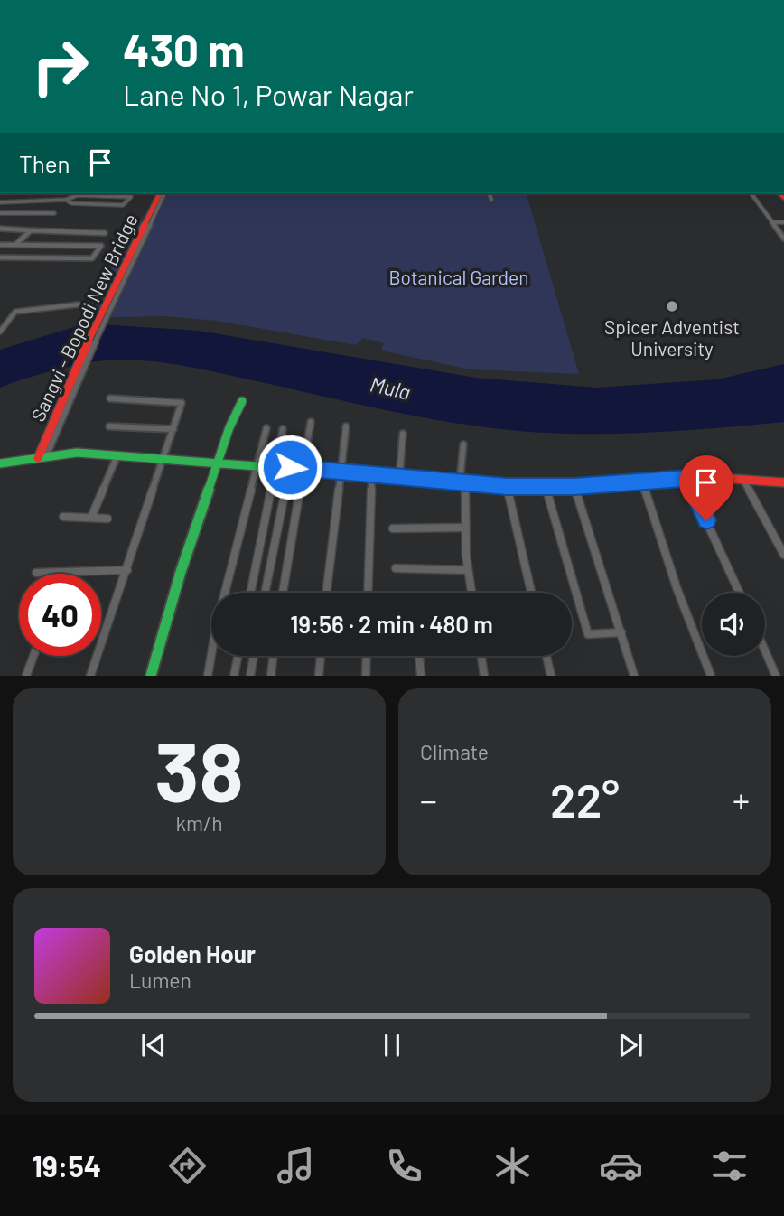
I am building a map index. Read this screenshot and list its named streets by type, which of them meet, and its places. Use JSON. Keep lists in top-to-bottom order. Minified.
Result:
{"streets":{"street":["Sangvi - Bopodi New Bridge"]},"water":["Mula"],"parks":["Botanical Garden"],"places":["Spicer Adventist University"],"page":{"turn":["430 m","Lane No 1, Powar Nagar"],"then":"Then","limit":"40","trip":"19:56 · 2 min · 480 m","tile":[["38","km/h"],"Climate"],"heat":["−","22°","+"],"song":["Golden Hour","Lumen"],"tabs":"19:54"}}
